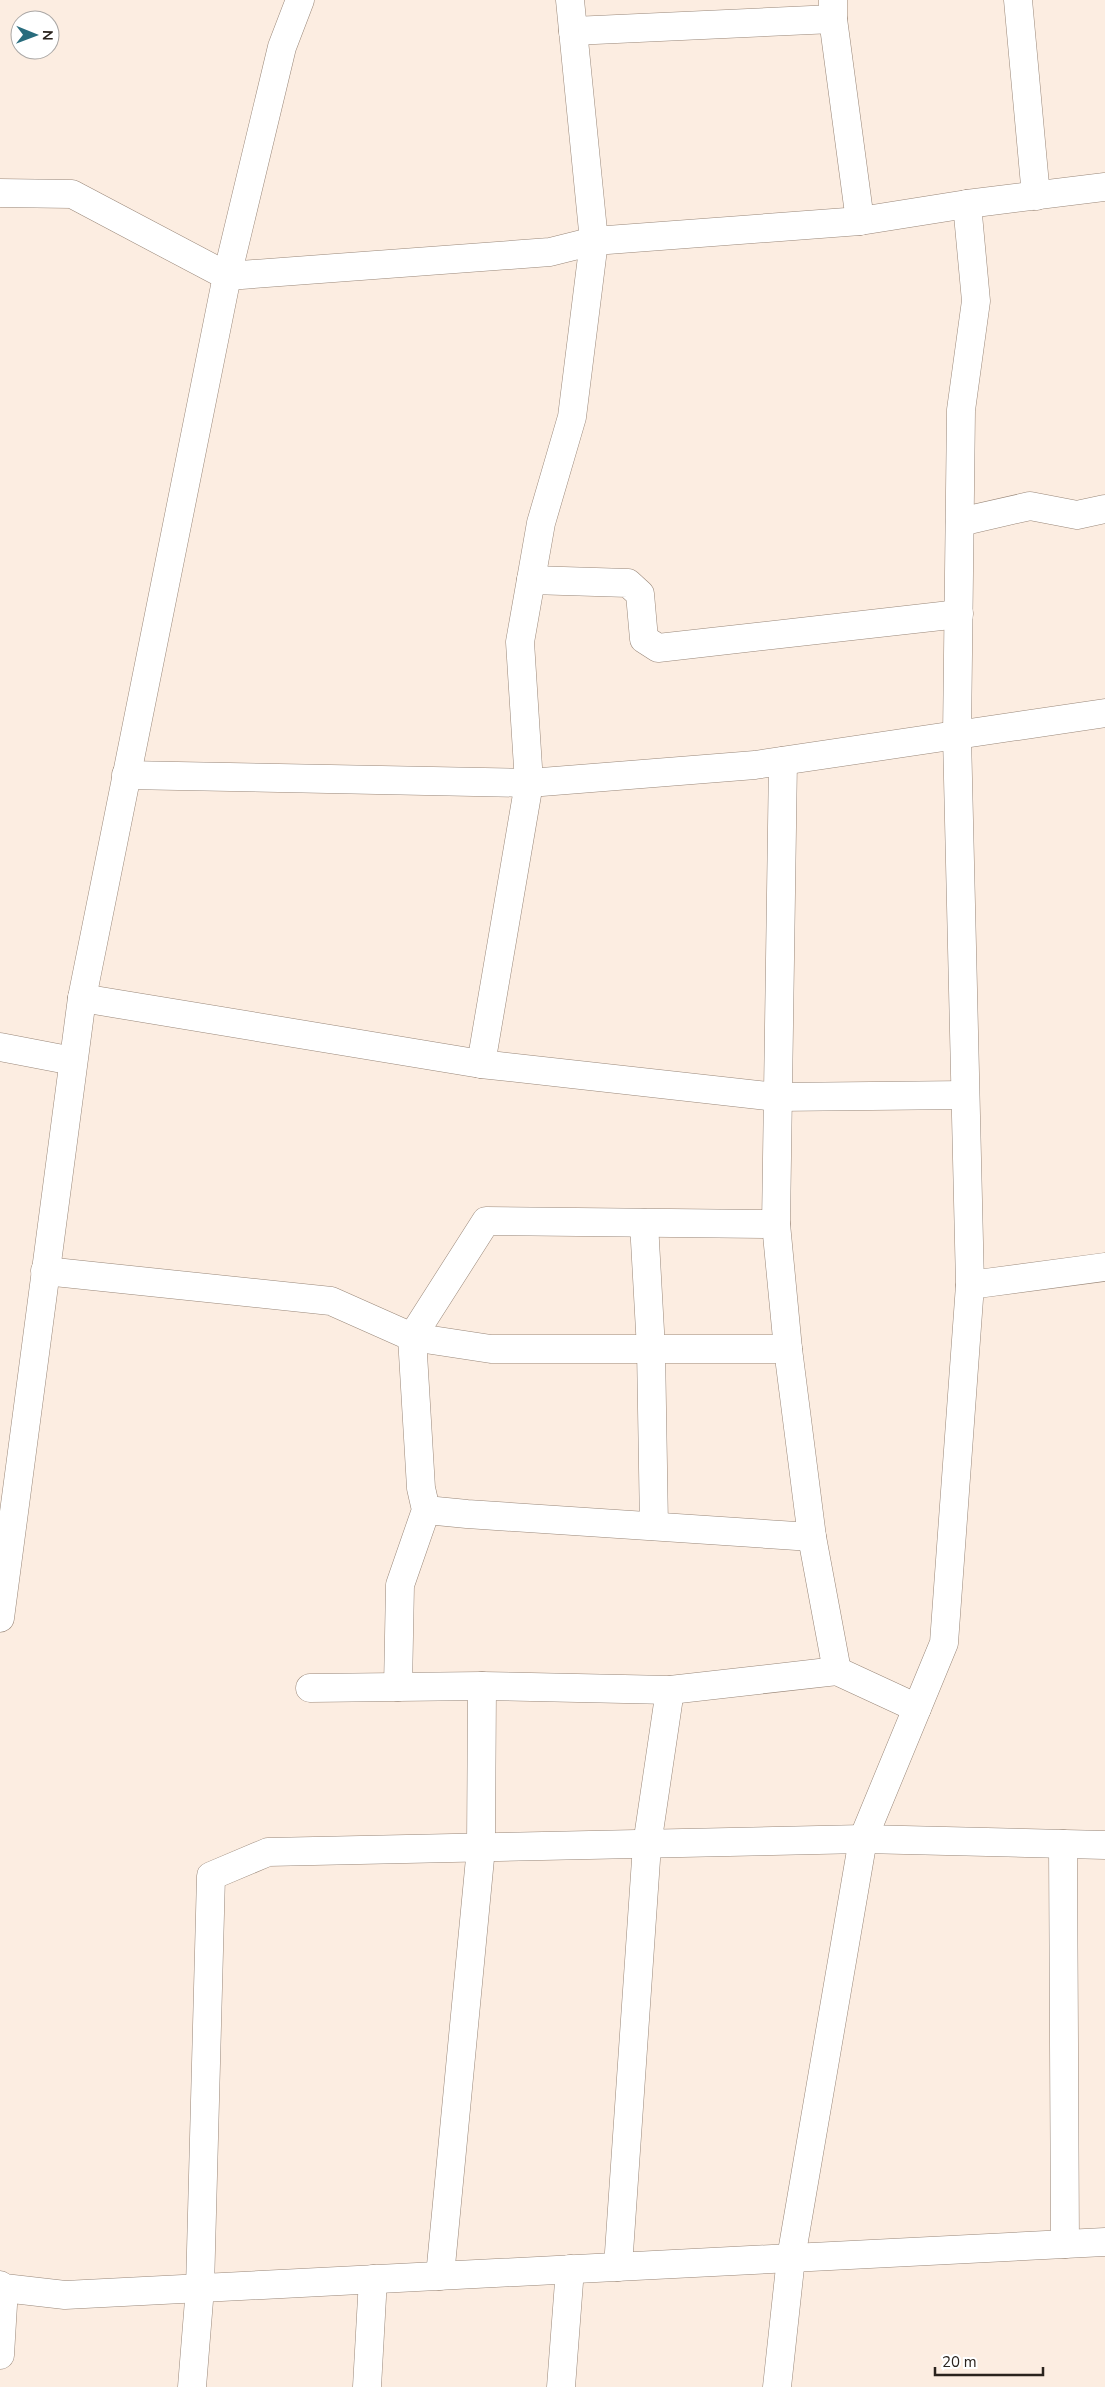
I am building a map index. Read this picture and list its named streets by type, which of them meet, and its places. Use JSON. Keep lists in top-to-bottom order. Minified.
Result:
{"scale_bar":"20 m","north":"right"}
